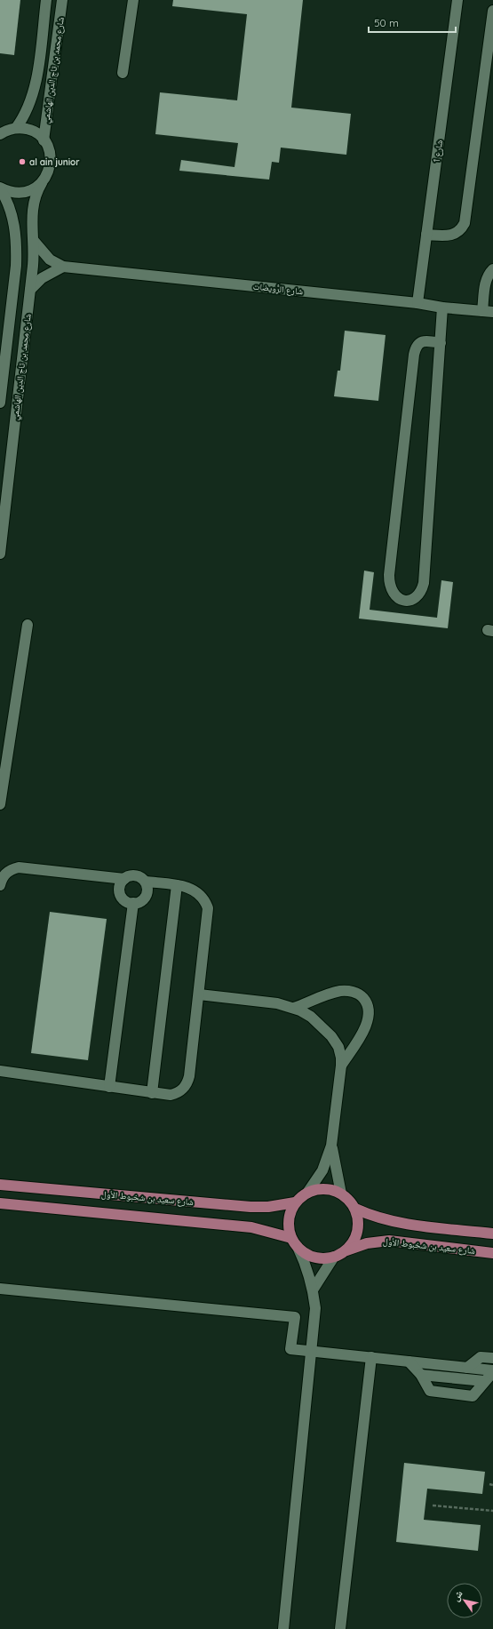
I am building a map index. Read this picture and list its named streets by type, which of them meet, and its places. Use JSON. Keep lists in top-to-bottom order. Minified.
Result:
{"streets":{"main road":["شارع سعيد بن شخبوط الأول"],"street":["شارع محمد بن تاج الدين الهاشمي","شارع 1","شارع الرُّويضات"]},"crossings":[["شارع محمد بن تاج الدين الهاشمي","شارع الرُّويضات"],["شارع 1","شارع الرُّويضات"]],"places":["al ain junior"],"scale_bar":"50 m","north":"top left"}
